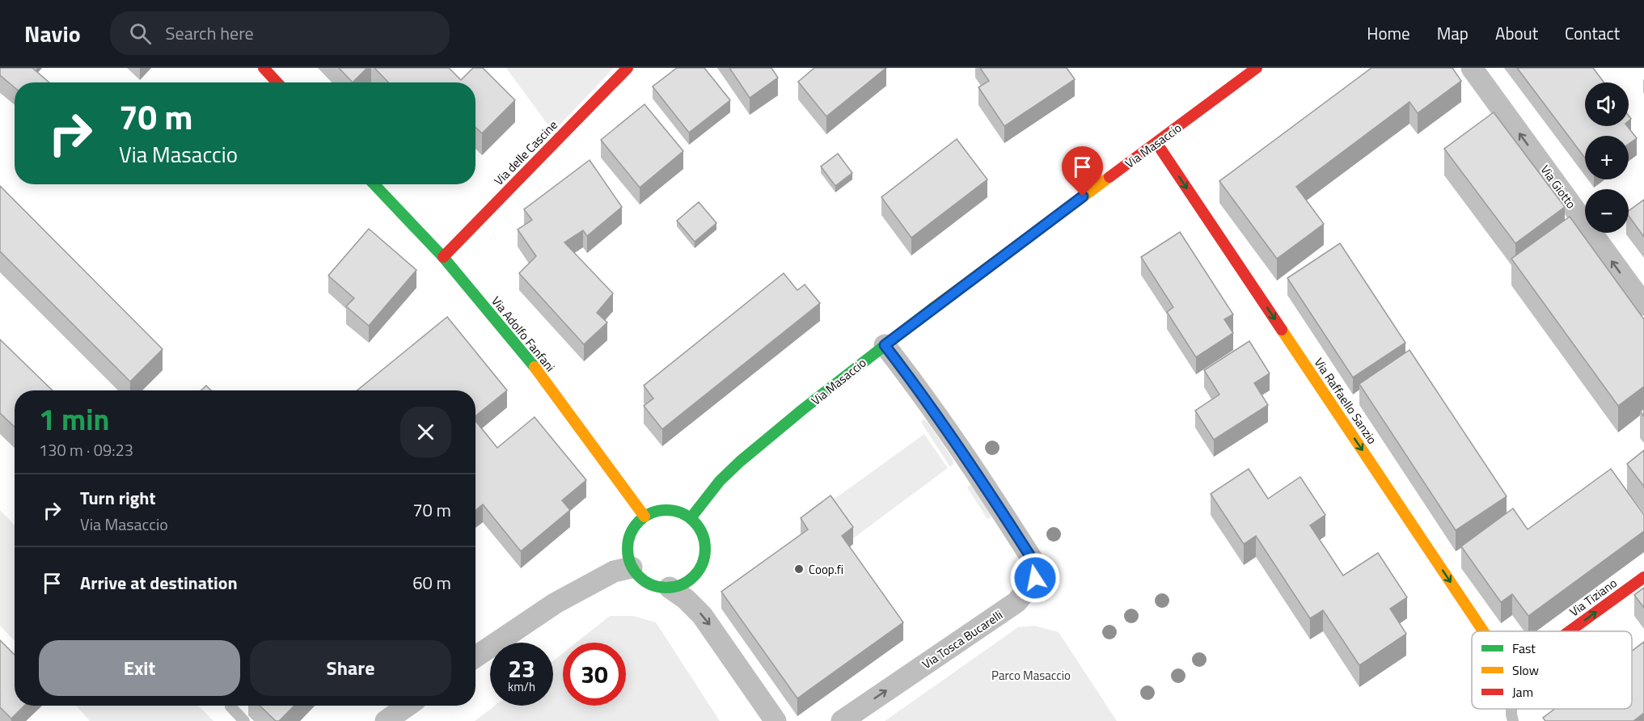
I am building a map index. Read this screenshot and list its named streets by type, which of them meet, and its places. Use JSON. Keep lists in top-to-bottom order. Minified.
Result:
{"streets":{"street":["Via Masaccio","Via delle Cascine","Via Giotto","Via Adolfo Fanfani","Via Raffaello Sanzio","Via Tiziano","Via Tosca Bucarelli"]},"crossings":[["Via Masaccio","Via Adolfo Fanfani"],["Via Masaccio","Via Raffaello Sanzio"],["Via Masaccio","Via Tosca Bucarelli"],["Via delle Cascine","Via Adolfo Fanfani"]],"one_way":["Via Giotto","Via Raffaello Sanzio","Via Tiziano"],"parks":["Parco Masaccio"],"places":["Coop.fi"],"legend":["Fast","Slow","Jam"],"page":{"header":"Navio","search":"Search here","nav":["Home","Map","About","Contact"],"map_buttons":["+","−"],"turn":["70 m","Via Masaccio"],"heading":["1 min","130 m · 09:23"],"list":[{"name":"Turn right","note":"Via Masaccio","value":"70 m"},{"name":"Arrive at destination","value":"60 m"}],"buttons":["Exit","Share"],"speed":"23 km/h","limit":"30"}}
